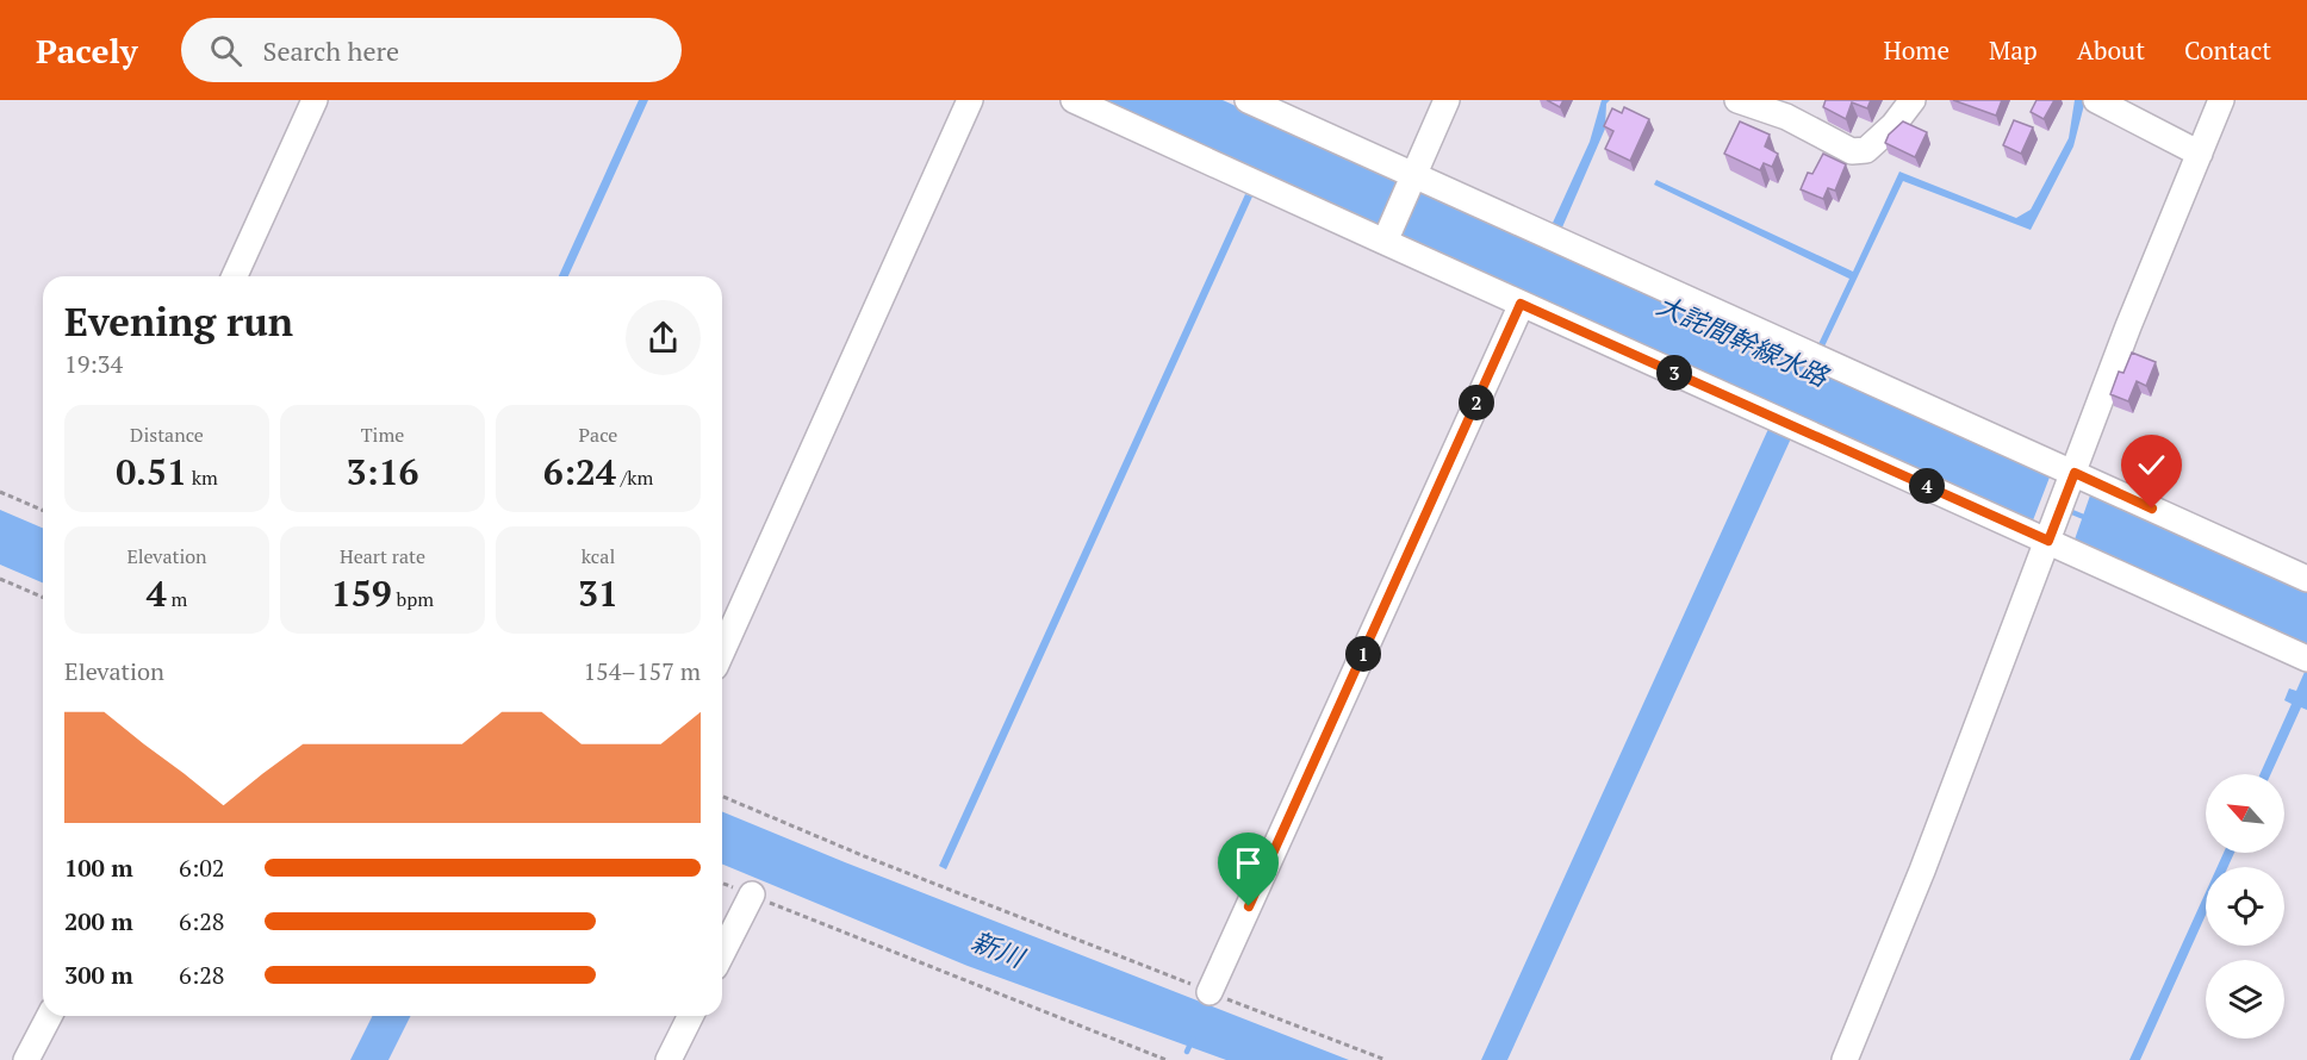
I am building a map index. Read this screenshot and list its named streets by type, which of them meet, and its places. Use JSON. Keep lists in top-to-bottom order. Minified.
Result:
{"water":["大詫間幹線水路","新川"],"north":"top left","page":{"header":"Pacely","search":"Search here","nav":["Home","Map","About","Contact"],"heading":["Evening run","19:34"],"pins":["3","2","4","1"],"stats":[["Distance","0.51 km"],["Time","3:16"],["Pace","6:24 /km"],["Elevation","4 m"],["Heart rate","159 bpm"],["kcal","31"]],"chart":["Elevation","154–157 m"],"list":[{"name":"100 m","note":"6:02"},{"name":"200 m","note":"6:28"},{"name":"300 m","note":"6:28"}]}}
